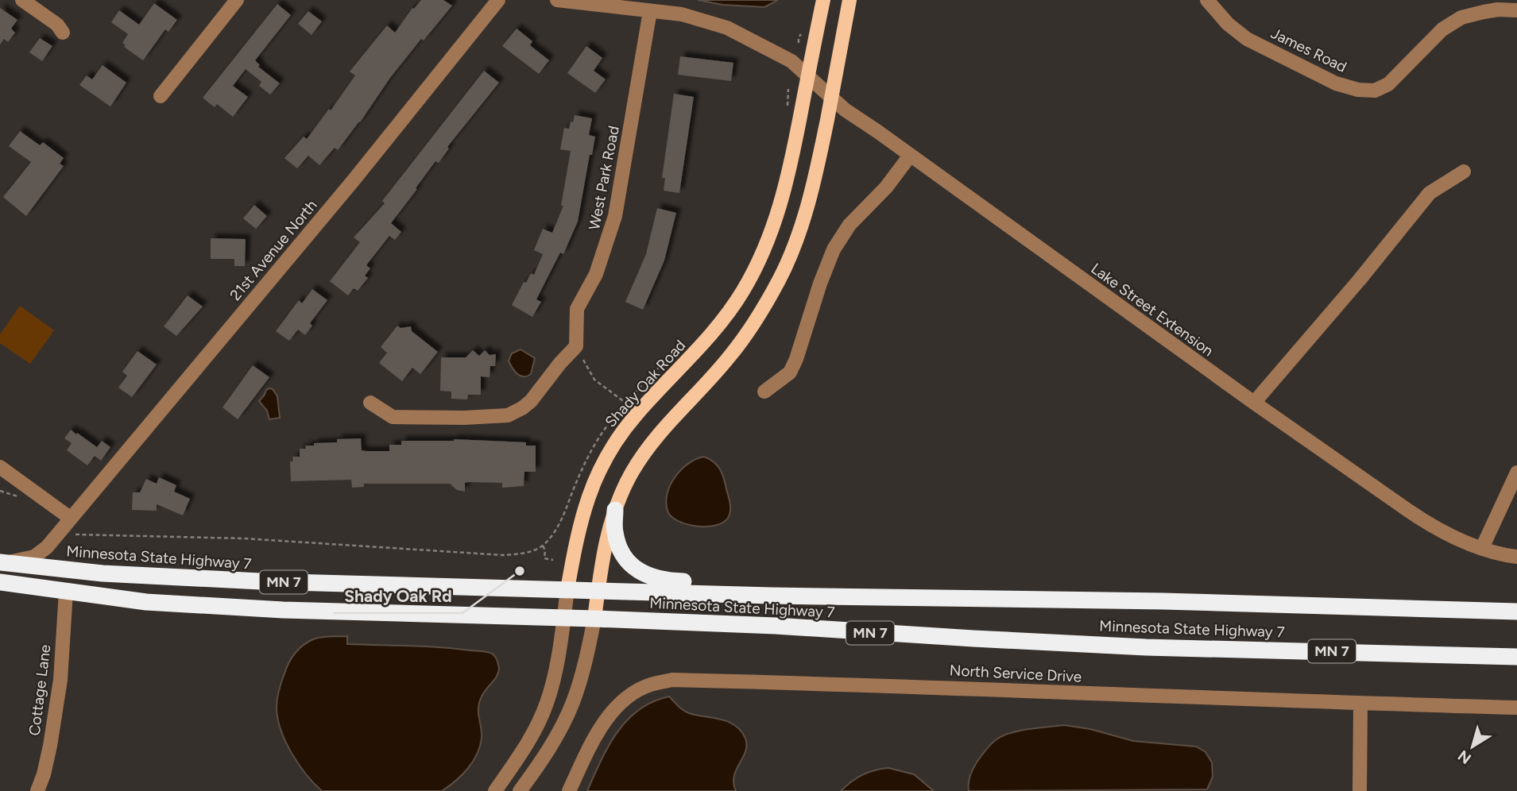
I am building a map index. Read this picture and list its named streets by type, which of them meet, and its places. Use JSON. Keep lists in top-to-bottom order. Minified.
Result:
{"streets":{"highway":["Minnesota State Highway 7","MN 7"],"main road":["Shady Oak Road"],"street":["James Road","West Park Road","21st Avenue North","Lake Street Extension","North Service Drive","Cottage Lane"]},"crossings":[["West Park Road","Lake Street Extension"],["21st Avenue North","Minnesota State Highway 7"],["Lake Street Extension","Shady Oak Road"],["Shady Oak Road","Minnesota State Highway 7"],["Minnesota State Highway 7","Cottage Lane"]],"places":["Shady Oak Rd"],"north":"bottom left"}
